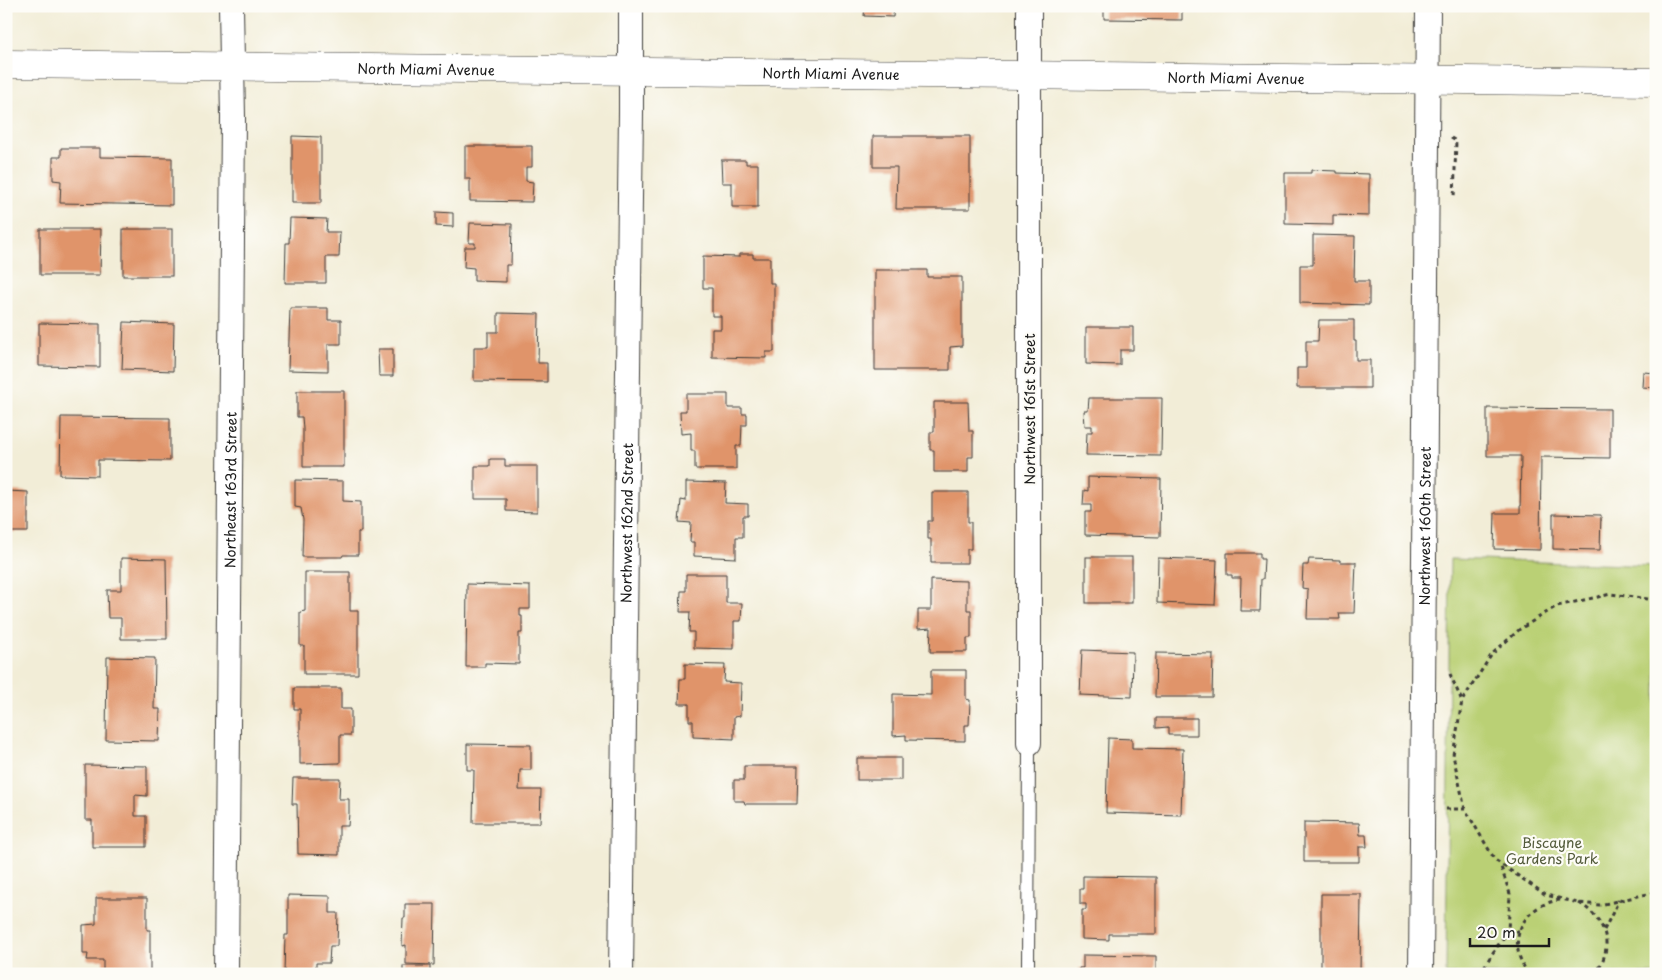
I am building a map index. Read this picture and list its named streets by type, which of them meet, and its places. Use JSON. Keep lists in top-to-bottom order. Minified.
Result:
{"streets":{"street":["North Miami Avenue","Northwest 161st Street","Northeast 163rd Street","Northwest 162nd Street","Northwest 160th Street"]},"crossings":[["North Miami Avenue","Northwest 161st Street"],["North Miami Avenue","Northeast 163rd Street"],["North Miami Avenue","Northwest 162nd Street"],["North Miami Avenue","Northwest 160th Street"]],"parks":["Biscayne Gardens Park"],"scale_bar":"20 m"}
